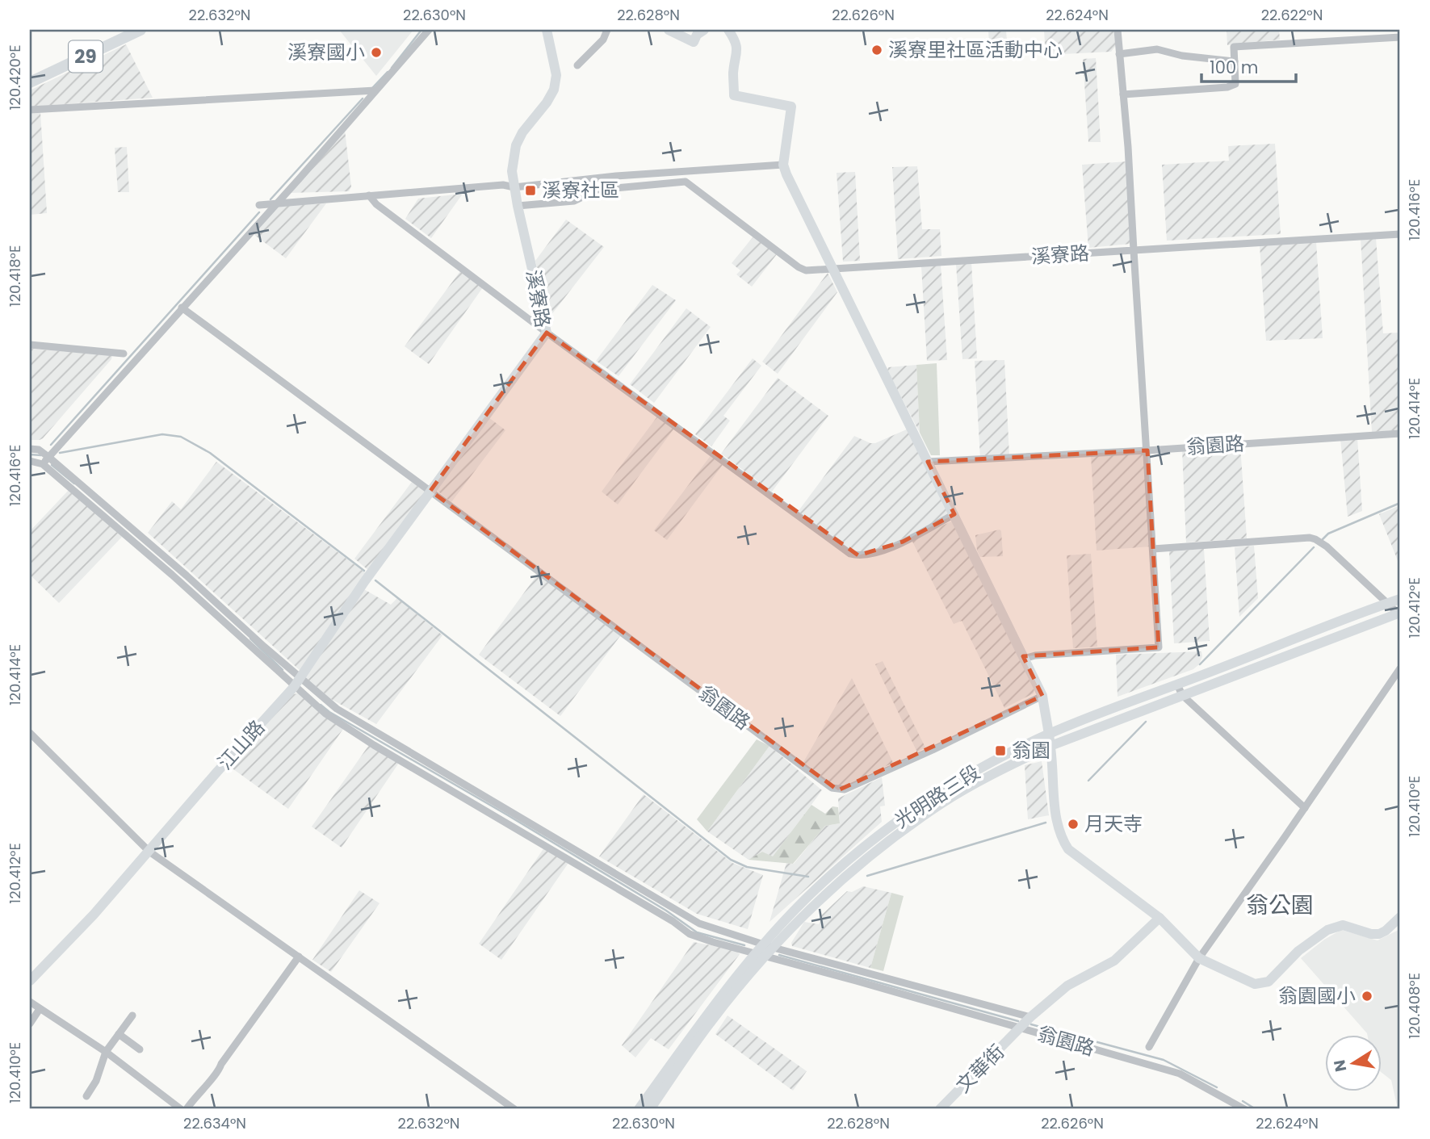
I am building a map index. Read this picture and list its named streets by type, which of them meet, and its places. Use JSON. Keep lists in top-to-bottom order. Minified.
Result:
{"streets":{"main road":["29"],"street":["溪寮路","翁園路","江山路","光明路三段","文華街"]},"crossings":[["溪寮路","翁園路"],["溪寮路","江山路"],["翁園路","江山路"],["翁園路","文華街"]],"districts":["翁公園"],"places":{"other":["溪寮里社區活動中心","溪寮國小","月天寺","翁園國小"],"transit":["溪寮社區","翁園"]},"scale_bar":"100 m","north":"left","coordinates":["22.632°N","22.630°N","22.628°N","22.626°N","22.624°N","22.622°N","120.420°E","120.416°E","120.418°E","120.414°E","120.412°E","120.410°E","120.408°E","22.634°N"]}
